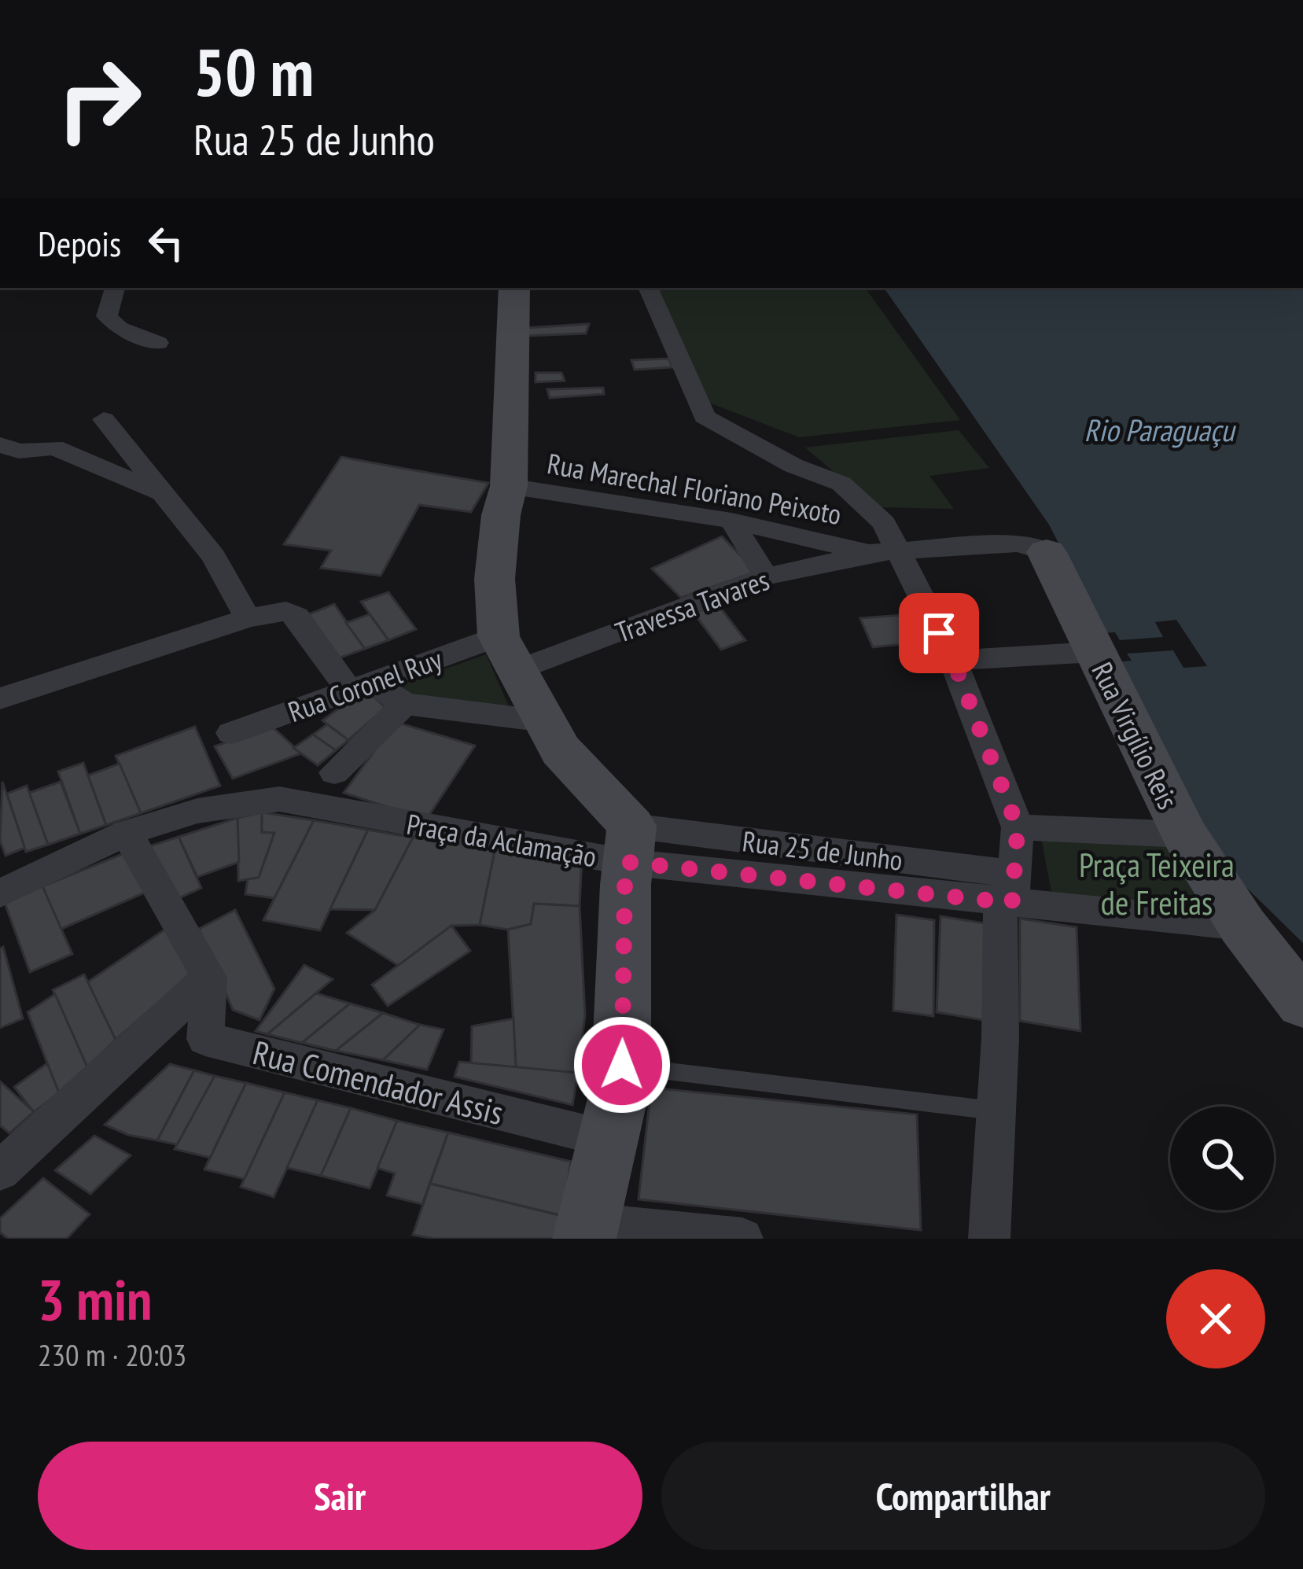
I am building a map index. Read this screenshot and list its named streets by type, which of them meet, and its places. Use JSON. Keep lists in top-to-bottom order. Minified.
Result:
{"streets":{"street":["Rua Marechal Floriano Peixoto","Travessa Tavares","Rua Coronel Ruy","Rua Virgílio Reis","Praça da Aclamação","Rua 25 de Junho","Rua Comendador Assis"]},"crossings":[["Rua Marechal Floriano Peixoto","Travessa Tavares"],["Travessa Tavares","Rua Coronel Ruy"],["Travessa Tavares","Praça da Aclamação"],["Rua Coronel Ruy","Praça da Aclamação"],["Praça da Aclamação","Rua 25 de Junho"]],"water":["Rio Paraguaçu"],"parks":["Praça Teixeira de Freitas"],"page":{"turn":["50 m","Rua 25 de Junho"],"then":"Depois","heading":["3 min","230 m · 20:03"],"buttons":["Sair","Compartilhar"]}}
